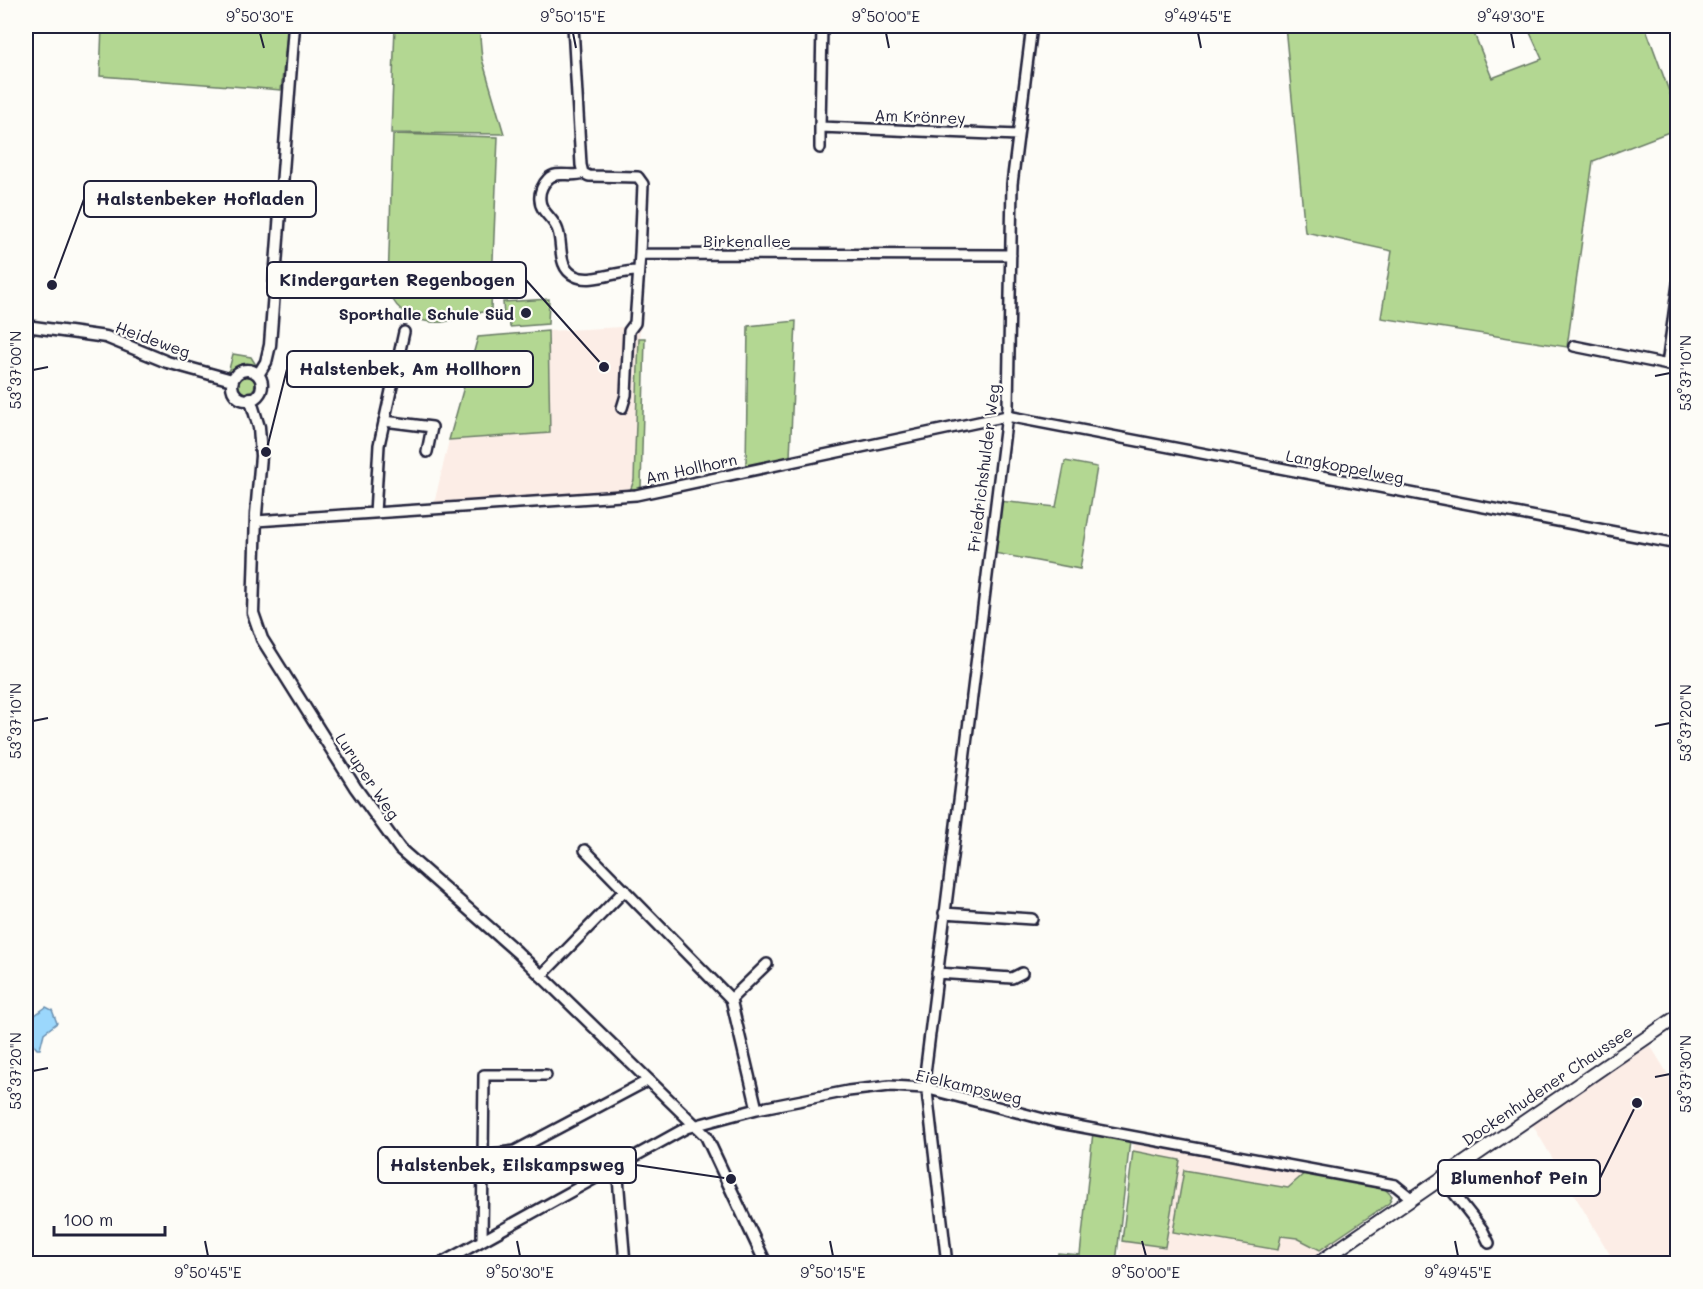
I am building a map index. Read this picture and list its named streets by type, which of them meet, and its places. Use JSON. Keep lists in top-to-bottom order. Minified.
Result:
{"streets":{"main road":["Dockenhudener Chaussee"],"street":["Am Krönrey","Birkenallee","Heideweg","Langkoppelweg","Am Hollhorn","Friedrichshulder Weg","Luruper Weg","Eielkampsweg"]},"crossings":[["Am Krönrey","Friedrichshulder Weg"],["Birkenallee","Friedrichshulder Weg"],["Heideweg","Luruper Weg"],["Langkoppelweg","Am Hollhorn"],["Langkoppelweg","Friedrichshulder Weg"],["Am Hollhorn","Friedrichshulder Weg"],["Am Hollhorn","Luruper Weg"],["Friedrichshulder Weg","Eielkampsweg"],["Luruper Weg","Eielkampsweg"],["Dockenhudener Chaussee","Eielkampsweg"]],"places":["Halstenbeker Hofladen","Sporthalle Schule Süd","Kindergarten Regenbogen","Halstenbek, Am Hollhorn","Blumenhof Pein","Halstenbek, Eilskampsweg"],"scale_bar":"100 m","coordinates":["9°50'30\"E","9°50'15\"E","9°50'00\"E","9°49'45\"E","9°49'30\"E","53°37'00\"N","53°37'10\"N","53°37'20\"N","53°37'30\"N","9°50'45\"E"]}
